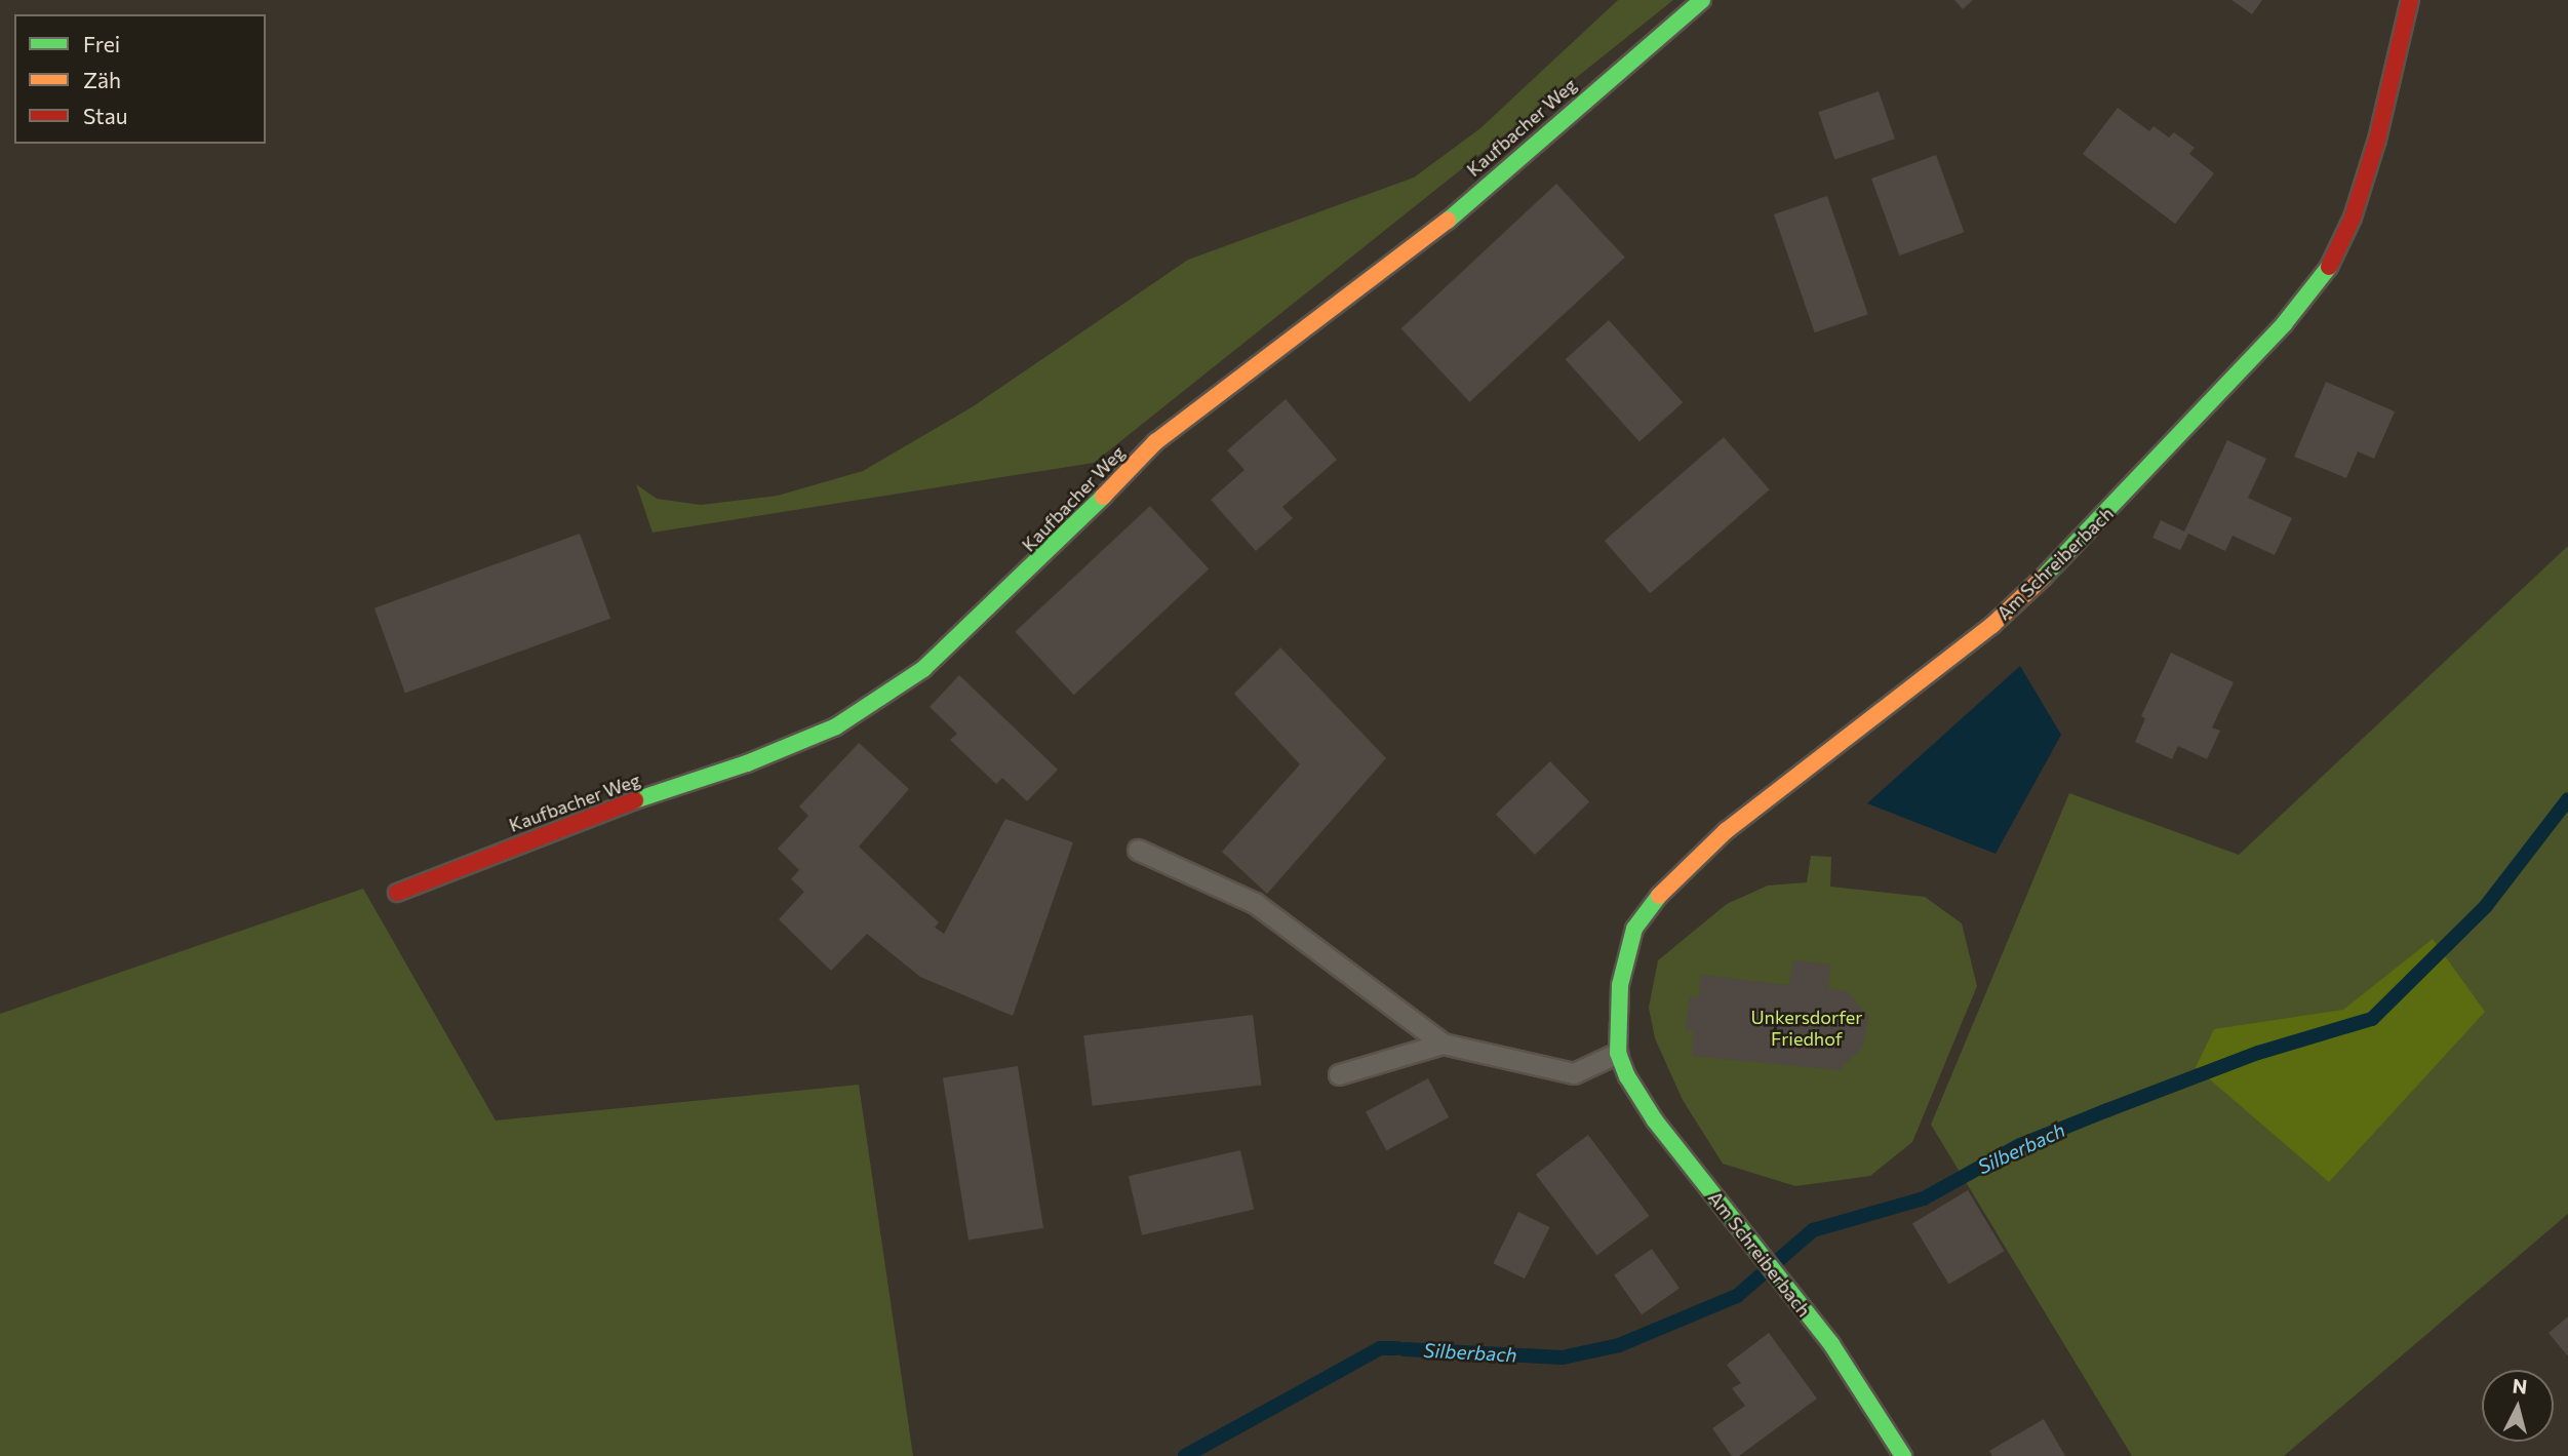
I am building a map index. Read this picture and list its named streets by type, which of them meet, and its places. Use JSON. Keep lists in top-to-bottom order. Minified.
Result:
{"streets":{"street":["Kaufbacher Weg","Am Schreiberbach"]},"water":["Silberbach"],"parks":["Unkersdorfer Friedhof"],"legend":["Frei","Zäh","Stau"],"north":"top"}
